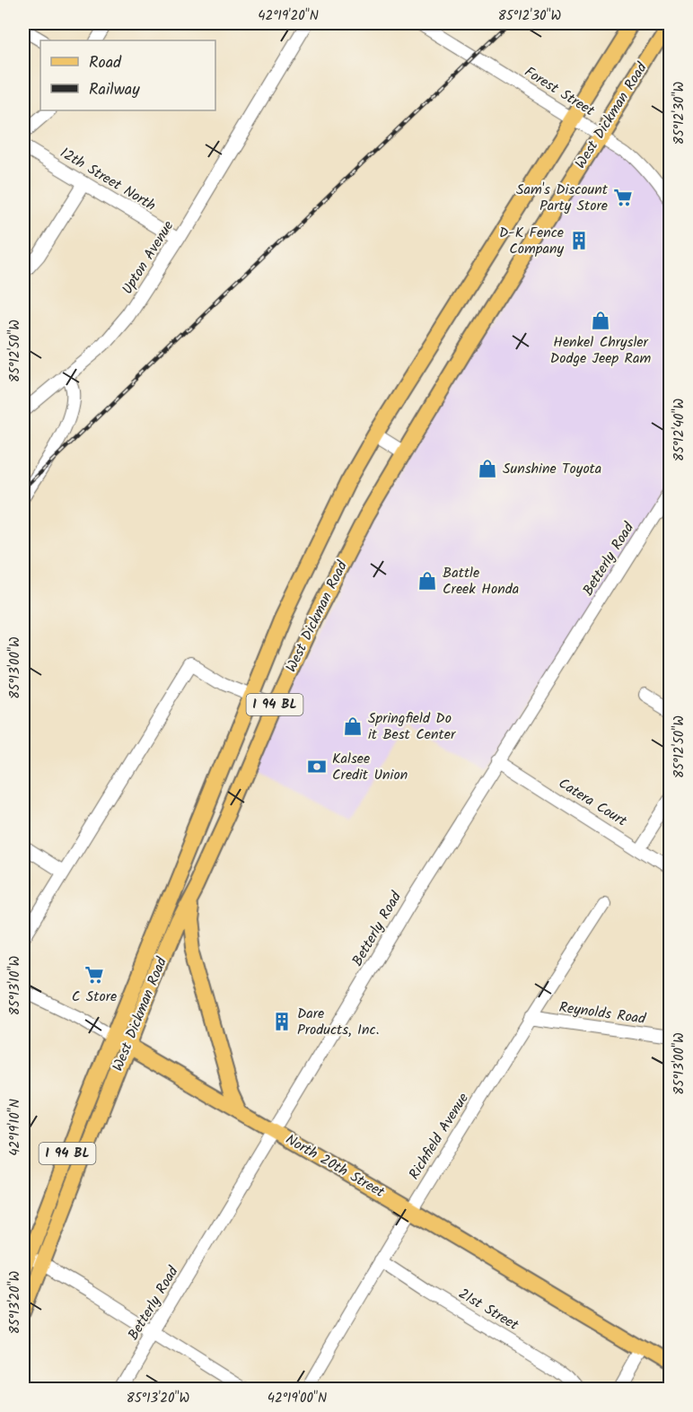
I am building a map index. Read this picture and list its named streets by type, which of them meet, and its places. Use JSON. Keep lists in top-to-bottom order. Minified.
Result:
{"streets":{"main road":["West Dickman Road","I 94 BL","North 20th Street"],"street":["Forest Street","12th Street North","Upton Avenue","Betterly Road","Catera Court","Reynolds Road","Richfield Avenue","21st Street"]},"crossings":[["Forest Street","West Dickman Road"],["West Dickman Road","North 20th Street"],["12th Street North","Upton Avenue"],["Betterly Road","Catera Court"],["Betterly Road","North 20th Street"],["Reynolds Road","Richfield Avenue"],["Richfield Avenue","North 20th Street"],["Richfield Avenue","21st Street"]],"places":{"supermarket":["Sam's Discount Party Store","C Store"],"building":["D-K Fence Company","Dare Products, Inc."],"shop":["Henkel Chrysler Dodge Jeep Ram","Sunshine Toyota","Battle Creek Honda","Springfield Do it Best Center"],"bank":["Kalsee Credit Union"]},"legend":["Road","Railway"],"coordinates":["42°19'20\"N","85°12'30\"W","85°12'50\"W","85°12'40\"W","85°13'00\"W","85°13'10\"W","42°19'10\"N","85°13'20\"W","42°19'00\"N"]}
